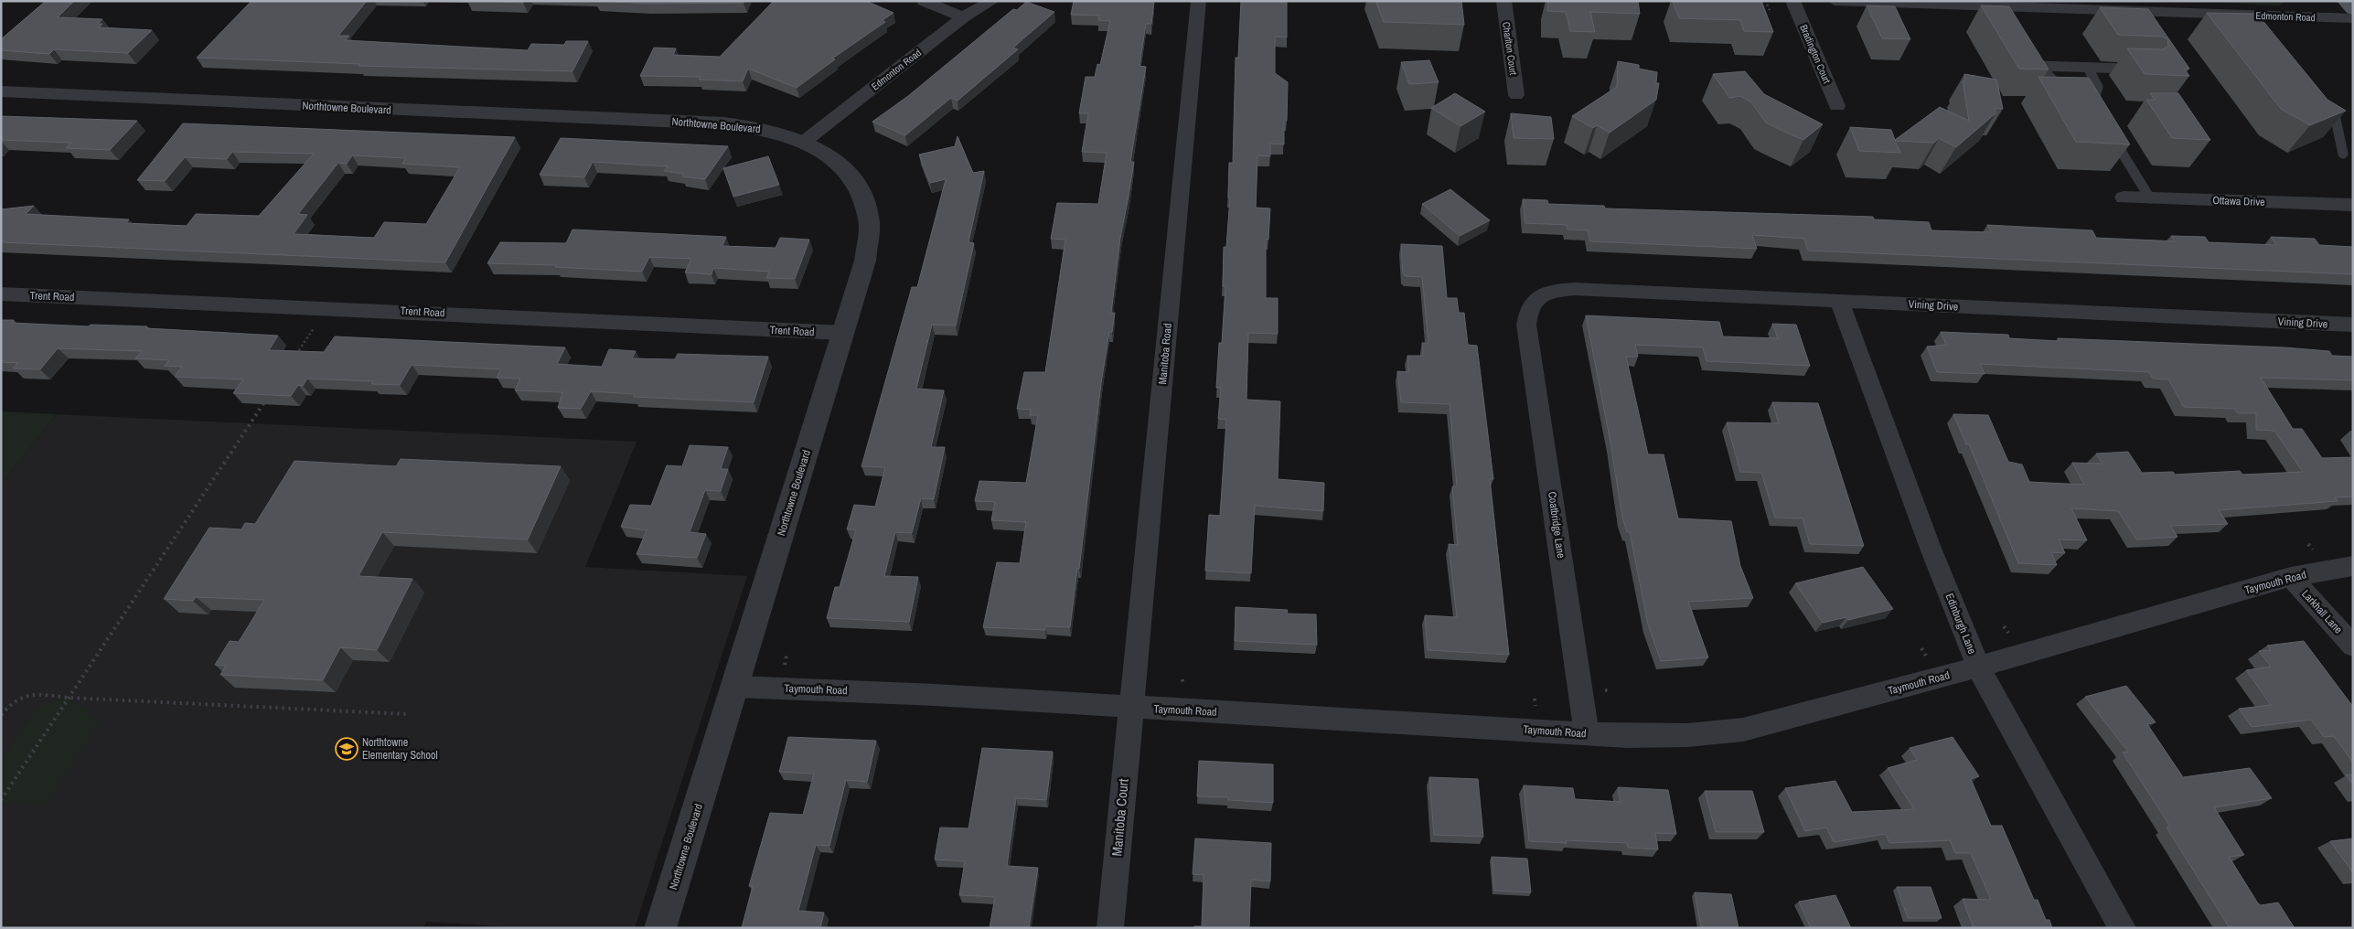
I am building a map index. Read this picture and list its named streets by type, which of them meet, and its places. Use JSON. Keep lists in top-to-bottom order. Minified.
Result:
{"streets":{"street":["Edmonton Road","Charlton Court","Bradington Court","Northtowne Boulevard","Ottawa Drive","Trent Road","Vining Drive","Manitoba Road","Coatbridge Lane","Taymouth Road","Larkhall Lane","Edinburgh Lane","Manitoba Court"]},"crossings":[["Edmonton Road","Northtowne Boulevard"],["Northtowne Boulevard","Trent Road"],["Northtowne Boulevard","Taymouth Road"],["Vining Drive","Coatbridge Lane"],["Vining Drive","Edinburgh Lane"],["Manitoba Road","Taymouth Road"],["Manitoba Road","Manitoba Court"],["Coatbridge Lane","Taymouth Road"],["Taymouth Road","Larkhall Lane"],["Taymouth Road","Edinburgh Lane"],["Taymouth Road","Manitoba Court"]],"places":{"school or university":["Northtowne Elementary School"]}}
